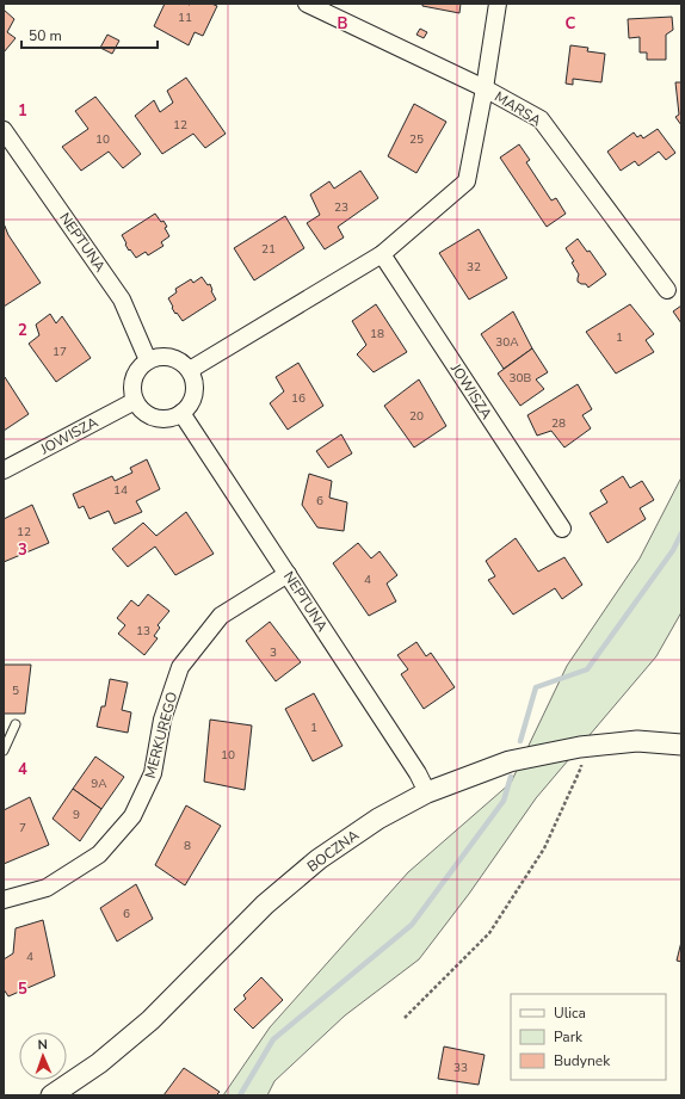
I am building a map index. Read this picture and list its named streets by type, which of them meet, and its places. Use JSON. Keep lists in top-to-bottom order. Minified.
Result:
{"streets":{"street":["MARSA","NEPTUNA","JOWISZA","MERKUREGO","BOCZNA"]},"crossings":[["NEPTUNA","JOWISZA"],["NEPTUNA","MERKUREGO"],["NEPTUNA","BOCZNA"]],"house_numbers":["11","12","10","25","23","21","32","18","1","30A","17","30B","16","20","28","14","6","12","4","13","3","5","1","10","9A","9","7","8","6","4","33"],"legend":["Ulica","Park","Budynek"],"scale_bar":"50 m","north":"top","grid":{"columns":["B","C"],"rows":["1","2","3","4","5"]}}
